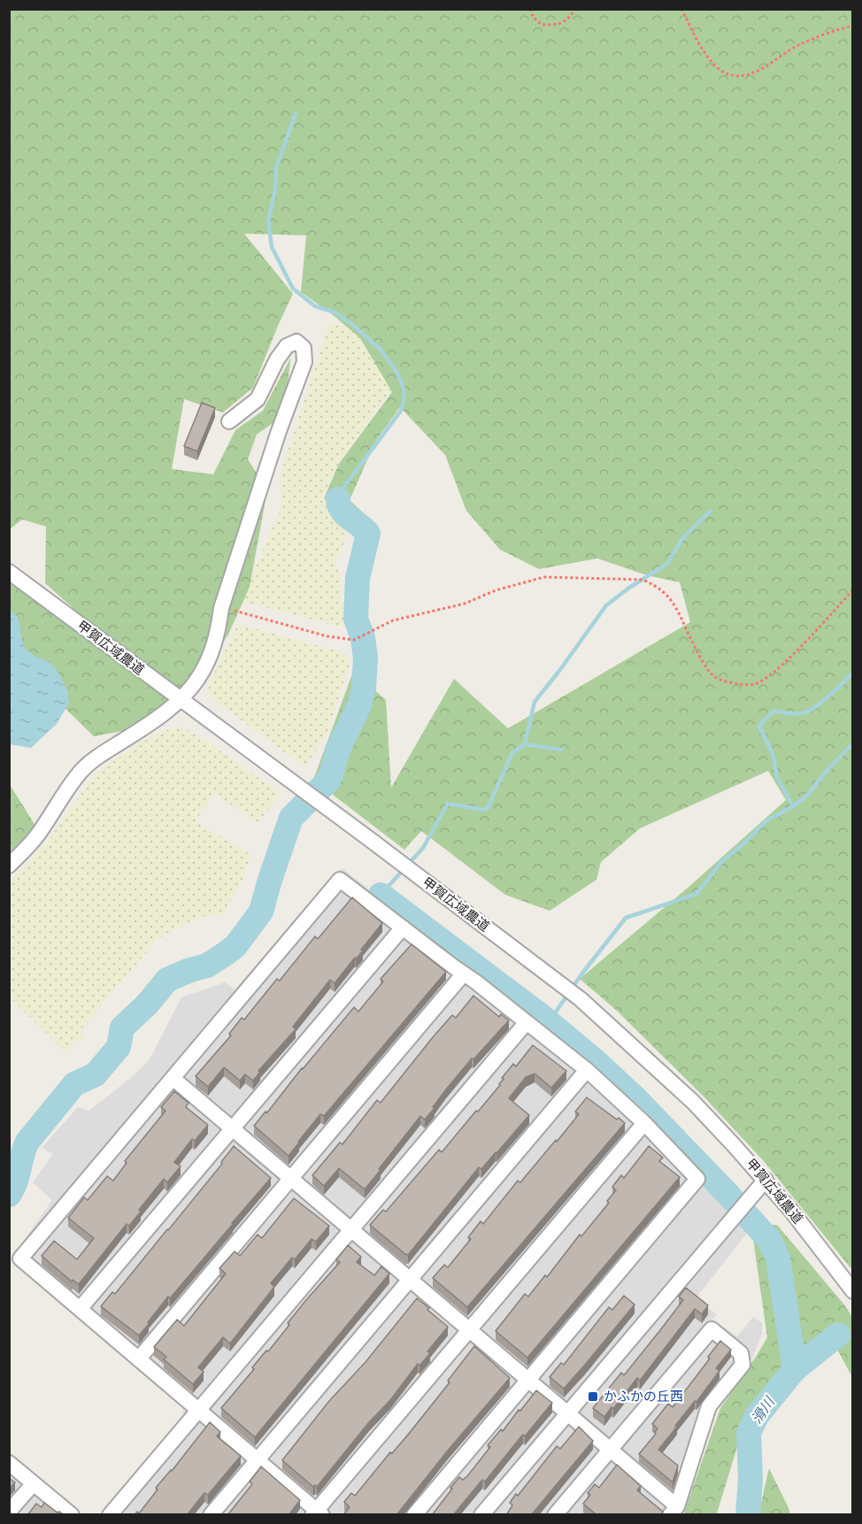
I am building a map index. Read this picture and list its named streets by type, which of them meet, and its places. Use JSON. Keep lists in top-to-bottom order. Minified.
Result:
{"streets":{"street":["甲賀広域農道"]},"water":["滑川"],"places":{"transit":["かふかの丘西"]}}
